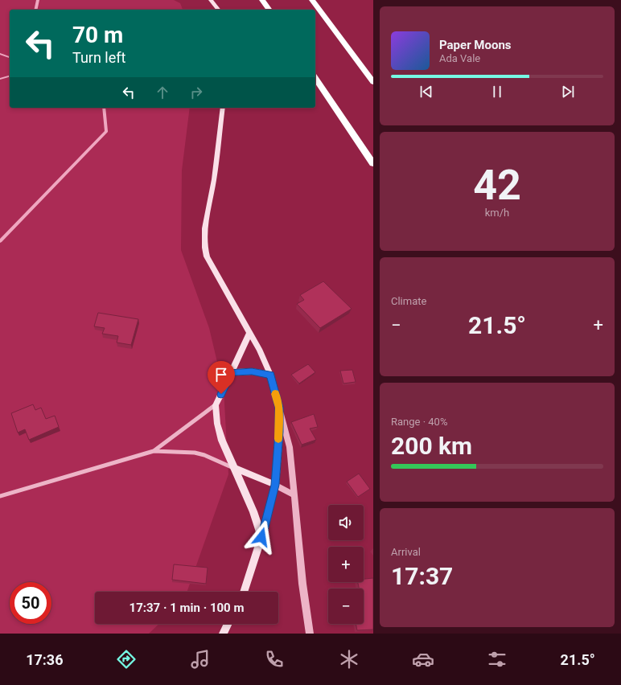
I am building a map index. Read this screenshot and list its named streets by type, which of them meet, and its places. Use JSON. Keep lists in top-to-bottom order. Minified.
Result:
{"page":{"turn":["70 m","Turn left"],"song":["Paper Moons","Ada Vale"],"tile":[["42","km/h"],"Climate",["Range · 40%","200 km"],["Arrival","17:37"]],"heat":["−","21.5°","+"],"map_buttons":["+","−"],"limit":"50","trip":"17:37 · 1 min · 100 m","tabs":["17:36","21.5°"]}}
